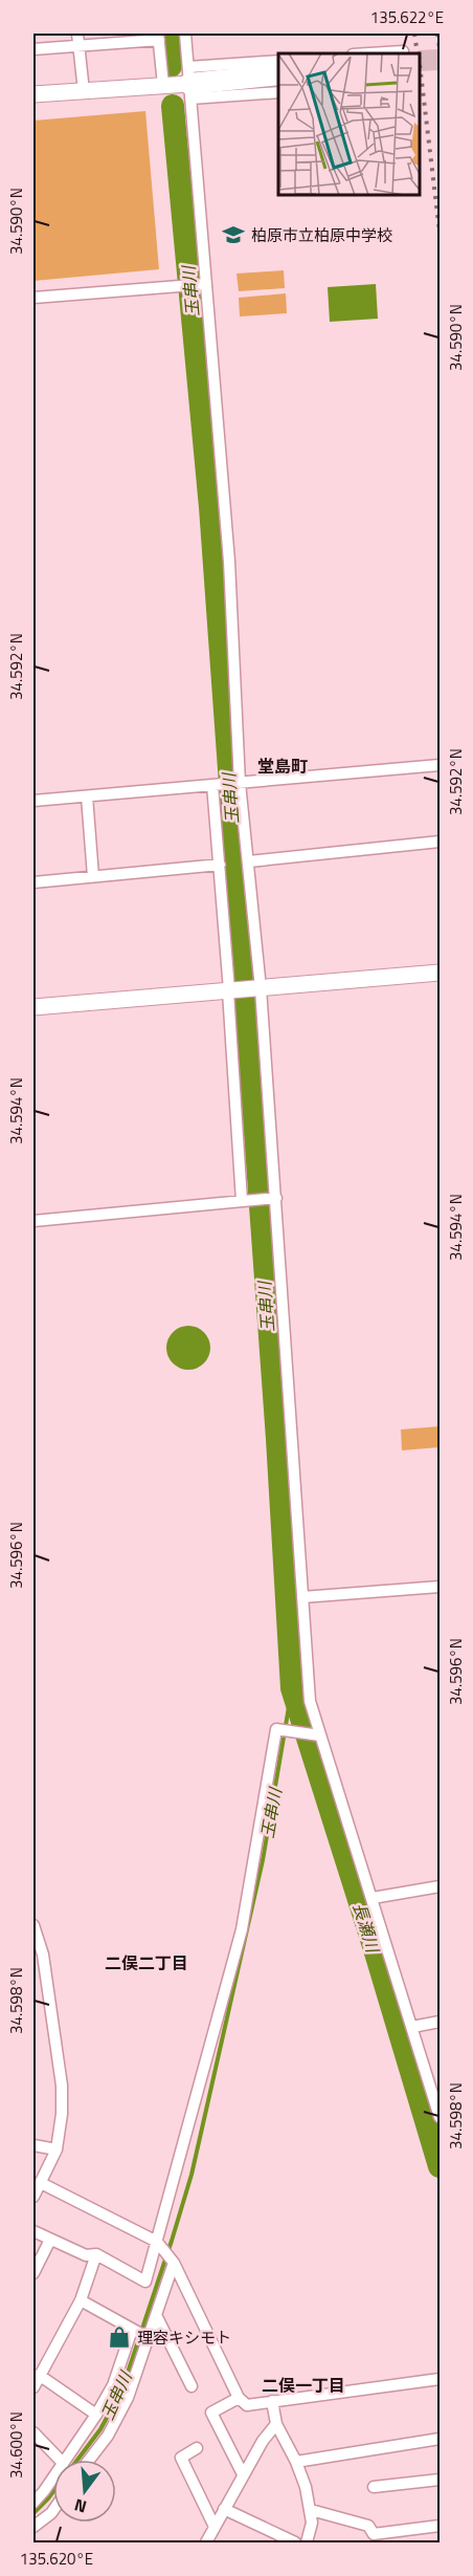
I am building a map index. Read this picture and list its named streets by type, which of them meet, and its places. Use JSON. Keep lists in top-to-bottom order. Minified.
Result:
{"districts":["堂島町","二俣二丁目","二俣一丁目"],"water":["玉串川","長瀬川"],"places":{"school or university":["柏原市立柏原中学校"],"shop":["理容キシモト"]},"north":"bottom","coordinates":["135.622°E","34.590°N","34.592°N","34.594°N","34.596°N","34.598°N","34.600°N","135.620°E"]}
